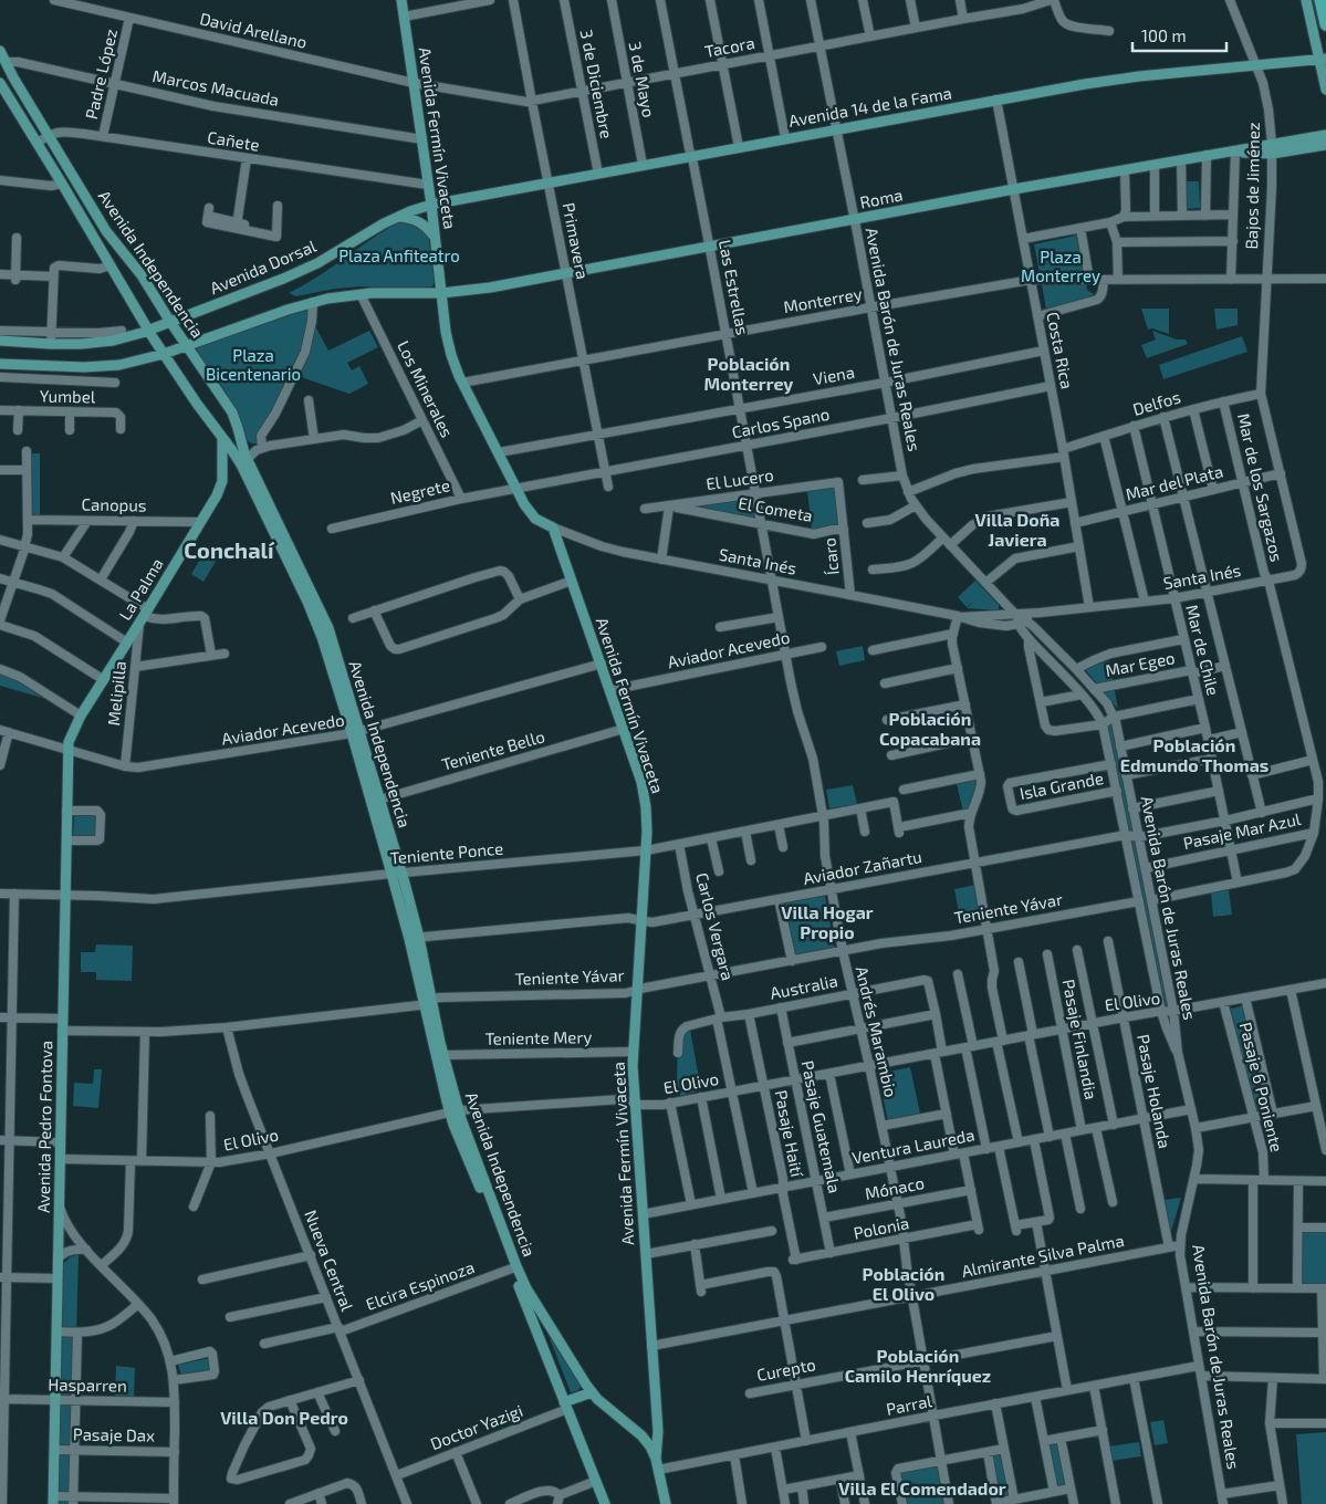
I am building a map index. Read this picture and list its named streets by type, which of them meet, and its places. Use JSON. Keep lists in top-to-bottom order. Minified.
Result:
{"streets":{"main road":["Avenida 14 de la Fama","Avenida Fermín Vivaceta","Roma","Avenida Independencia","Avenida Dorsal","La Palma","Avenida Pedro Fontova"],"street":["David Arellano","Tacora","Padre López","3 de Mayo","3 de Diciembre","Marcos Macuada","Cañete","Bajos de Jiménez","Primavera","Las Estrellas","Monterrey","Avenida Barón de Juras Reales","Costa Rica","Viena","Los Minerales","Yumbel","Delfos","Carlos Spano","El Lucero","Mar del Plata","Mar de los Sargazos","Negrete","Canopus","El Cometa","Ícaro","Santa Inés","Aviador Acevedo","Mar de Chile","Mar Egeo","Melipilla","Teniente Bello","Isla Grande","Pasaje Mar Azul","Teniente Ponce","Aviador Zañartu","Teniente Yávar","Carlos Vergara","Australia","El Olivo","Andrés Marambio","Teniente Mery","Pasaje Finlandia","Pasaje 6 Poniente","Pasaje Holanda","Pasaje Guatemala","Pasaje Haití","Ventura Laureda","Mónaco","Polonia","Almirante Silva Palma","Nueva Central","Elcira Espinoza","Curepto","Hasparren","Parral","Doctor Yazigi","Pasaje Dax"]},"crossings":[["David Arellano","Tacora"],["David Arellano","Padre López"],["David Arellano","Avenida Fermín Vivaceta"],["Tacora","3 de Mayo"],["Tacora","3 de Diciembre"],["Tacora","Avenida Fermín Vivaceta"],["Tacora","Primavera"],["Tacora","Las Estrellas"],["Tacora","Avenida Barón de Juras Reales"],["Padre López","Marcos Macuada"],["Padre López","Cañete"],["3 de Mayo","Avenida 14 de la Fama"],["3 de Diciembre","Avenida 14 de la Fama"],["Marcos Macuada","Avenida Fermín Vivaceta"],["Marcos Macuada","Avenida Independencia"],["Avenida 14 de la Fama","Avenida Fermín Vivaceta"],["Avenida 14 de la Fama","Bajos de Jiménez"],["Avenida 14 de la Fama","Primavera"],["Avenida 14 de la Fama","Avenida Dorsal"],["Avenida 14 de la Fama","Las Estrellas"],["Avenida 14 de la Fama","Avenida Barón de Juras Reales"],["Avenida 14 de la Fama","Costa Rica"],["Avenida Fermín Vivaceta","Cañete"],["Avenida Fermín Vivaceta","Roma"],["Avenida Fermín Vivaceta","Avenida Independencia"],["Avenida Fermín Vivaceta","Avenida Dorsal"],["Avenida Fermín Vivaceta","Monterrey"],["Avenida Fermín Vivaceta","Viena"],["Avenida Fermín Vivaceta","Carlos Spano"],["Avenida Fermín Vivaceta","Negrete"],["Avenida Fermín Vivaceta","Santa Inés"],["Avenida Fermín Vivaceta","Aviador Acevedo"],["Avenida Fermín Vivaceta","Teniente Bello"],["Avenida Fermín Vivaceta","Teniente Ponce"],["Avenida Fermín Vivaceta","Aviador Zañartu"],["Avenida Fermín Vivaceta","Teniente Yávar"],["Avenida Fermín Vivaceta","El Olivo"],["Avenida Fermín Vivaceta","Teniente Mery"],["Avenida Fermín Vivaceta","Ventura Laureda"],["Avenida Fermín Vivaceta","Almirante Silva Palma"],["Cañete","Avenida Independencia"],["Bajos de Jiménez","Roma"],["Bajos de Jiménez","Monterrey"],["Bajos de Jiménez","Delfos"],["Bajos de Jiménez","Mar del Plata"],["Bajos de Jiménez","Santa Inés"],["Roma","Primavera"],["Roma","Las Estrellas"],["Roma","Avenida Barón de Juras Reales"],["Roma","Costa Rica"],["Primavera","Monterrey"],["Primavera","Viena"],["Primavera","Carlos Spano"],["Avenida Independencia","Avenida Dorsal"],["Avenida Independencia","La Palma"],["Avenida Independencia","Aviador Acevedo"],["Avenida Independencia","Teniente Bello"],["Avenida Independencia","Teniente Ponce"],["Avenida Independencia","Aviador Zañartu"],["Avenida Independencia","Teniente Yávar"],["Avenida Independencia","El Olivo"],["Avenida Independencia","Teniente Mery"],["Avenida Independencia","Elcira Espinoza"],["Avenida Independencia","Parral"],["Avenida Independencia","Doctor Yazigi"],["Las Estrellas","Monterrey"],["Las Estrellas","Viena"],["Las Estrellas","Carlos Spano"],["Las Estrellas","El Lucero"],["Las Estrellas","El Cometa"],["Las Estrellas","Santa Inés"],["Las Estrellas","Andrés Marambio"],["Monterrey","Avenida Barón de Juras Reales"],["Monterrey","Costa Rica"],["Avenida Barón de Juras Reales","Viena"],["Avenida Barón de Juras Reales","Delfos"],["Avenida Barón de Juras Reales","Carlos Spano"],["Avenida Barón de Juras Reales","Santa Inés"],["Avenida Barón de Juras Reales","Mar Egeo"],["Avenida Barón de Juras Reales","Isla Grande"],["Avenida Barón de Juras Reales","Pasaje Mar Azul"],["Avenida Barón de Juras Reales","Aviador Zañartu"],["Avenida Barón de Juras Reales","Teniente Yávar"],["Avenida Barón de Juras Reales","El Olivo"],["Avenida Barón de Juras Reales","Ventura Laureda"],["Avenida Barón de Juras Reales","Almirante Silva Palma"],["Avenida Barón de Juras Reales","Parral"],["Costa Rica","Viena"],["Costa Rica","Delfos"],["Costa Rica","Carlos Spano"],["Costa Rica","Mar del Plata"],["Costa Rica","Santa Inés"],["Los Minerales","Negrete"],["Delfos","Mar de los Sargazos"],["Delfos","Mar de Chile"],["Carlos Spano","Negrete"],["El Lucero","El Cometa"],["El Lucero","Ícaro"],["Mar del Plata","Mar de los Sargazos"],["Mar del Plata","Mar de Chile"],["Mar de los Sargazos","Santa Inés"],["Mar de los Sargazos","Mar de Chile"],["Mar de los Sargazos","Pasaje Mar Azul"],["Mar de los Sargazos","Aviador Zañartu"],["Canopus","La Palma"],["El Cometa","Ícaro"],["Ícaro","Santa Inés"],["Santa Inés","Mar de Chile"],["Santa Inés","Andrés Marambio"],["La Palma","Aviador Acevedo"],["La Palma","Melipilla"],["La Palma","Avenida Pedro Fontova"],["Aviador Acevedo","Melipilla"],["Aviador Acevedo","Andrés Marambio"],["Aviador Acevedo","Avenida Pedro Fontova"],["Mar de Chile","Mar Egeo"],["Mar de Chile","Pasaje Mar Azul"],["Mar de Chile","Aviador Zañartu"],["Teniente Ponce","Carlos Vergara"],["Teniente Ponce","Andrés Marambio"],["Teniente Ponce","Avenida Pedro Fontova"],["Aviador Zañartu","Carlos Vergara"],["Aviador Zañartu","Andrés Marambio"],["Teniente Yávar","Carlos Vergara"],["Teniente Yávar","Andrés Marambio"],["Teniente Yávar","Avenida Pedro Fontova"],["Teniente Yávar","Nueva Central"],["Carlos Vergara","Australia"],["Carlos Vergara","El Olivo"],["Carlos Vergara","Ventura Laureda"],["Australia","Andrés Marambio"],["Australia","Pasaje Guatemala"],["Australia","Pasaje Haití"],["El Olivo","Andrés Marambio"],["El Olivo","Pasaje Finlandia"],["El Olivo","Pasaje 6 Poniente"],["El Olivo","Pasaje Holanda"],["El Olivo","Avenida Pedro Fontova"],["El Olivo","Pasaje Guatemala"],["El Olivo","Pasaje Haití"],["El Olivo","Nueva Central"],["Andrés Marambio","Ventura Laureda"],["Andrés Marambio","Mónaco"],["Andrés Marambio","Polonia"],["Andrés Marambio","Almirante Silva Palma"],["Andrés Marambio","Curepto"],["Andrés Marambio","Parral"],["Pasaje Finlandia","Ventura Laureda"],["Pasaje Holanda","Ventura Laureda"],["Pasaje Holanda","Almirante Silva Palma"],["Avenida Pedro Fontova","Hasparren"],["Avenida Pedro Fontova","Pasaje Dax"],["Pasaje Guatemala","Ventura Laureda"],["Pasaje Guatemala","Mónaco"],["Pasaje Guatemala","Polonia"],["Pasaje Haití","Ventura Laureda"],["Pasaje Haití","Polonia"],["Mónaco","Polonia"],["Nueva Central","Elcira Espinoza"],["Nueva Central","Doctor Yazigi"]],"districts":["Población Monterrey","Villa Doña Javiera","Conchalí","Población Copacabana","Población Edmundo Thomas","Villa Hogar Propio","Población El Olivo","Población Camilo Henríquez","Villa Don Pedro","Villa El Comendador"],"parks":["Plaza Anfiteatro","Plaza Monterrey","Plaza Bicentenario"],"scale_bar":"100 m"}
